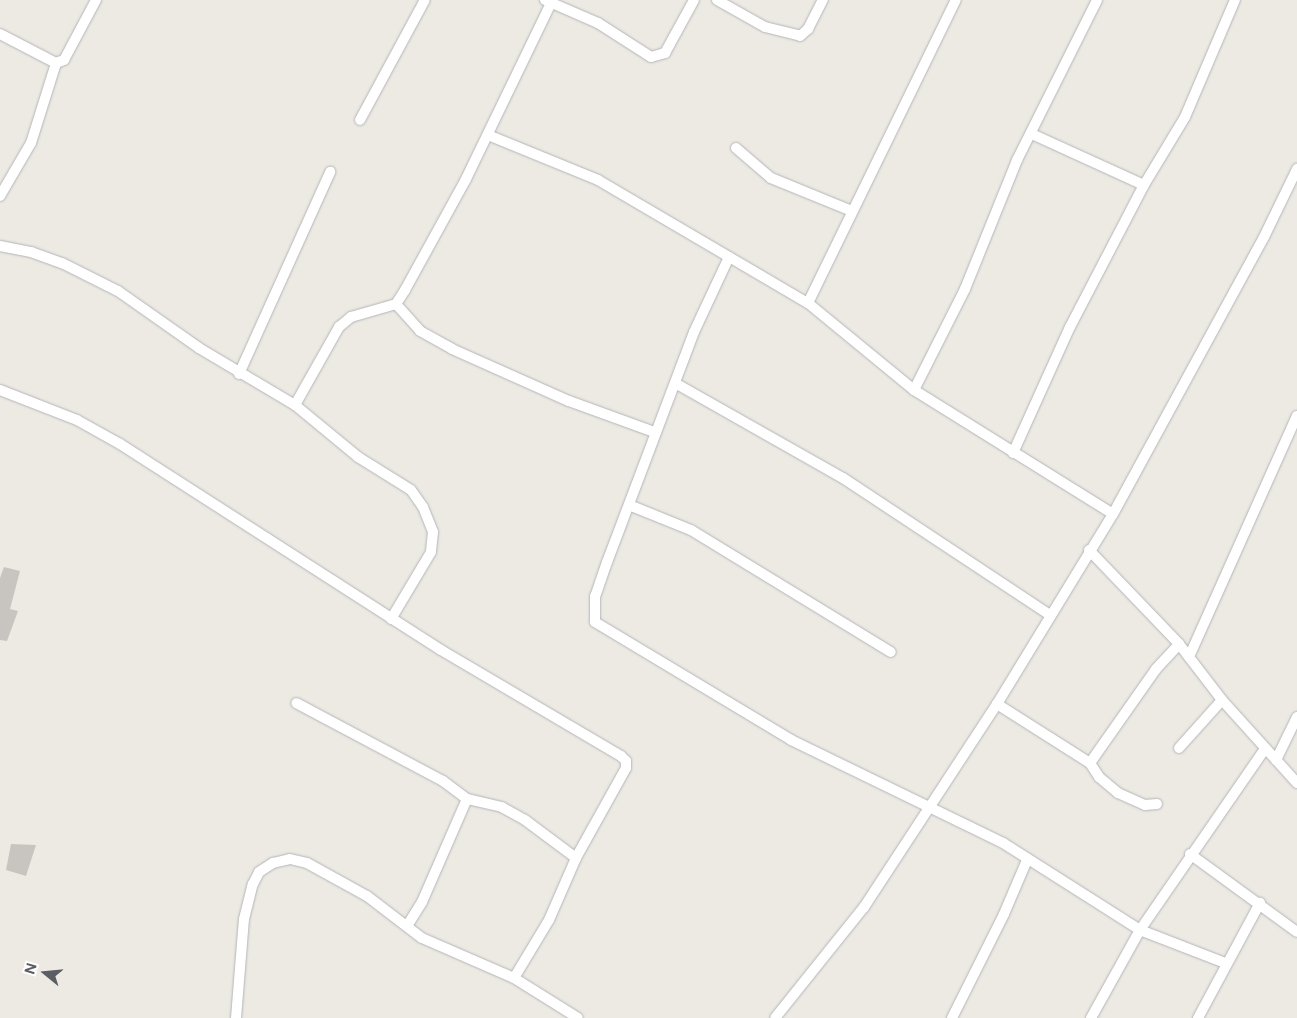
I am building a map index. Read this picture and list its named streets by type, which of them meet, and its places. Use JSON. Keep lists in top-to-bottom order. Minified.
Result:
{"north":"left"}
